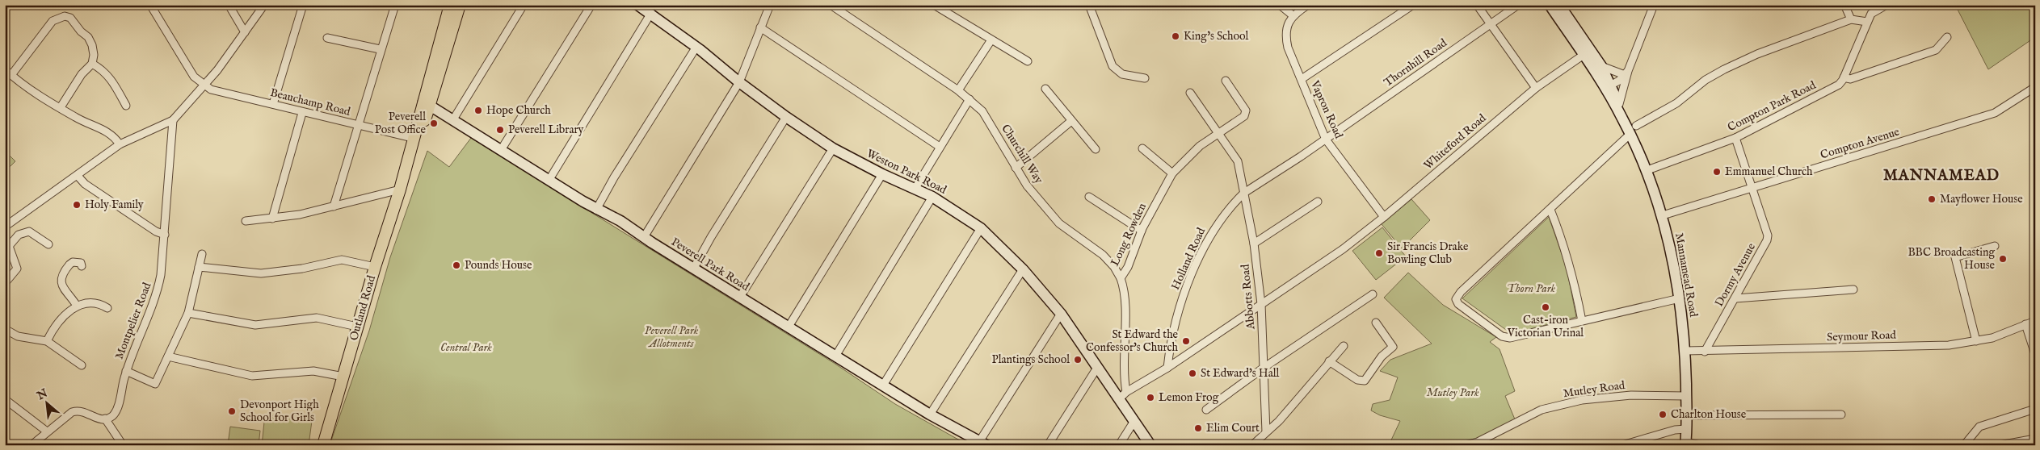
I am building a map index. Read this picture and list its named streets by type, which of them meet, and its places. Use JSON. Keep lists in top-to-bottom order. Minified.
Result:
{"streets":{"main road":["Outland Road"],"street":["Thornhill Road","Beauchamp Road","Compton Park Road","Vapron Road","Whiteford Road","Compton Avenue","Churchill Way","Weston Park Road","Long Rowden","Holland Road","Peverell Park Road","Mannamead Road","Dormy Avenue","Abbotts Road","Montpelier Road","Seymour Road","Mutley Road"]},"crossings":[["Thornhill Road","Vapron Road"],["Thornhill Road","Holland Road"],["Beauchamp Road","Outland Road"],["Compton Park Road","Mannamead Road"],["Compton Park Road","Dormy Avenue"],["Vapron Road","Whiteford Road"],["Vapron Road","Holland Road"],["Whiteford Road","Weston Park Road"],["Whiteford Road","Long Rowden"],["Whiteford Road","Holland Road"],["Whiteford Road","Mannamead Road"],["Whiteford Road","Abbotts Road"],["Compton Avenue","Mannamead Road"],["Compton Avenue","Dormy Avenue"],["Churchill Way","Long Rowden"],["Weston Park Road","Long Rowden"],["Long Rowden","Abbotts Road"],["Holland Road","Abbotts Road"],["Peverell Park Road","Outland Road"],["Mannamead Road","Seymour Road"],["Mannamead Road","Mutley Road"],["Dormy Avenue","Seymour Road"]],"districts":["MANNAMEAD"],"parks":["Thorn Park","Peverell Park Allotments","Central Park","Mutley Park"],"places":["King's School","Hope Church","Peverell Post Office","Peverell Library","Emmanuel Church","Mayflower House","Holy Family","Sir Francis Drake Bowling Club","BBC Broadcasting House","Pounds House","Cast-iron Victorian Urinal","St Edward the Confessor's Church","Plantings School","St Edward's Hall","Lemon Frog","Devonport High School for Girls","Charlton House","Elim Court"],"north":"top left"}
